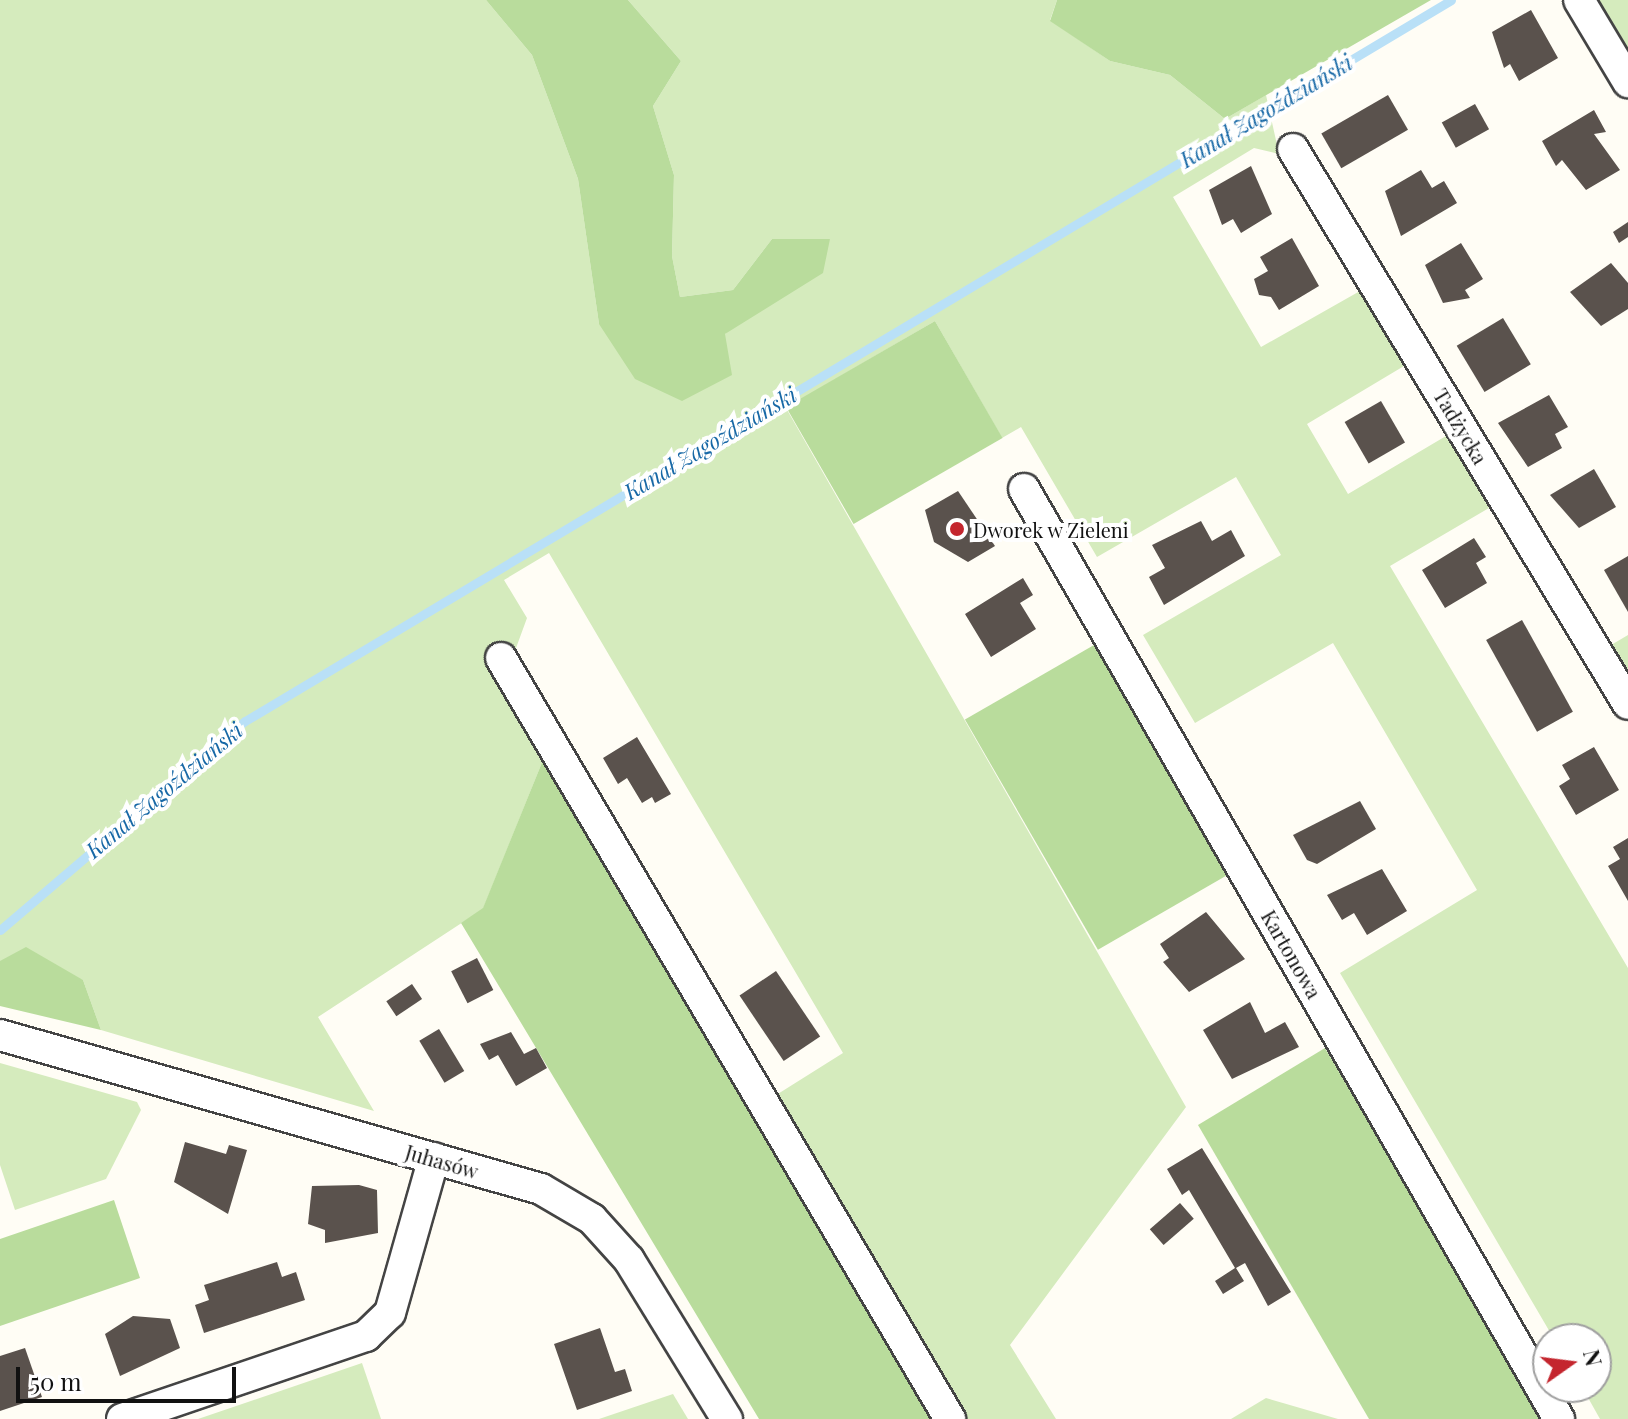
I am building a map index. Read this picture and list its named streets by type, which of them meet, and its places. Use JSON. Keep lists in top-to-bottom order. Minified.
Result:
{"streets":{"street":["Tadżycka","Kartonowa","Juhasów"]},"water":["Kanał Zagoździański"],"places":["Dworek w Zieleni"],"scale_bar":"50 m","north":"right"}
